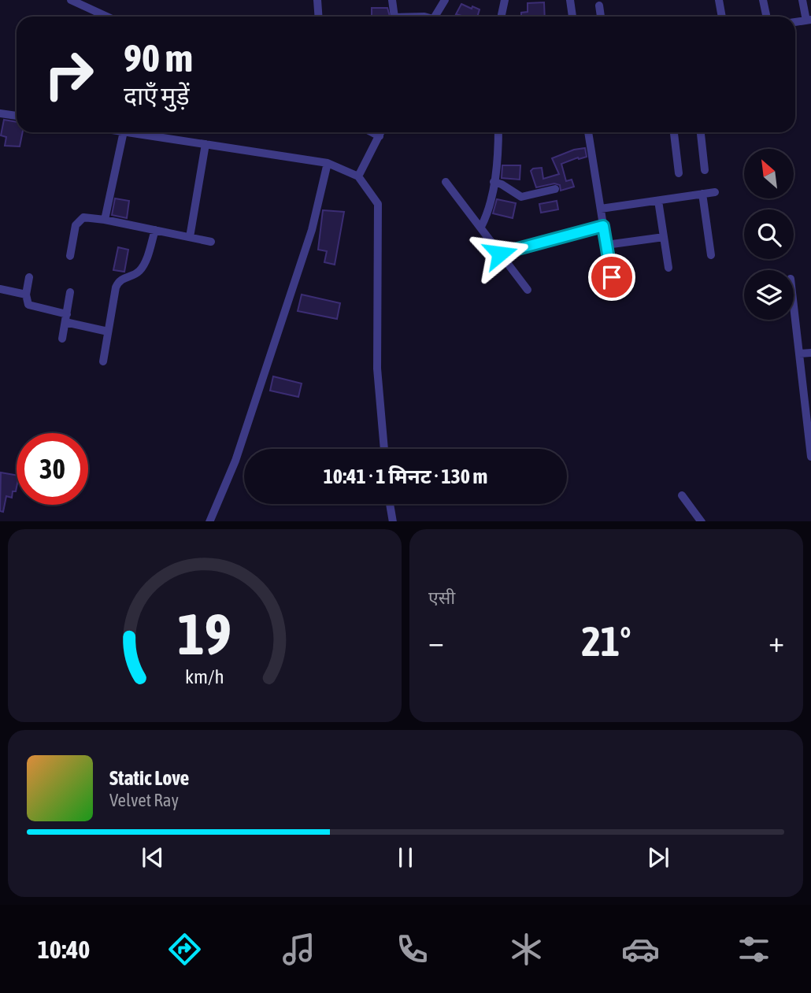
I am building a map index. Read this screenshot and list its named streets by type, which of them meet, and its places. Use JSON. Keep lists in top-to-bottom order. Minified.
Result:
{"north":"top left","page":{"turn":["90 m","दाएँ मुड़ें"],"limit":"30","trip":"10:41 · 1 मिनट · 130 m","tile":"एसी","heat":["−","21°","+"],"song":["Static Love","Velvet Ray"],"tabs":"10:40","gauge":["19","km/h"]}}
